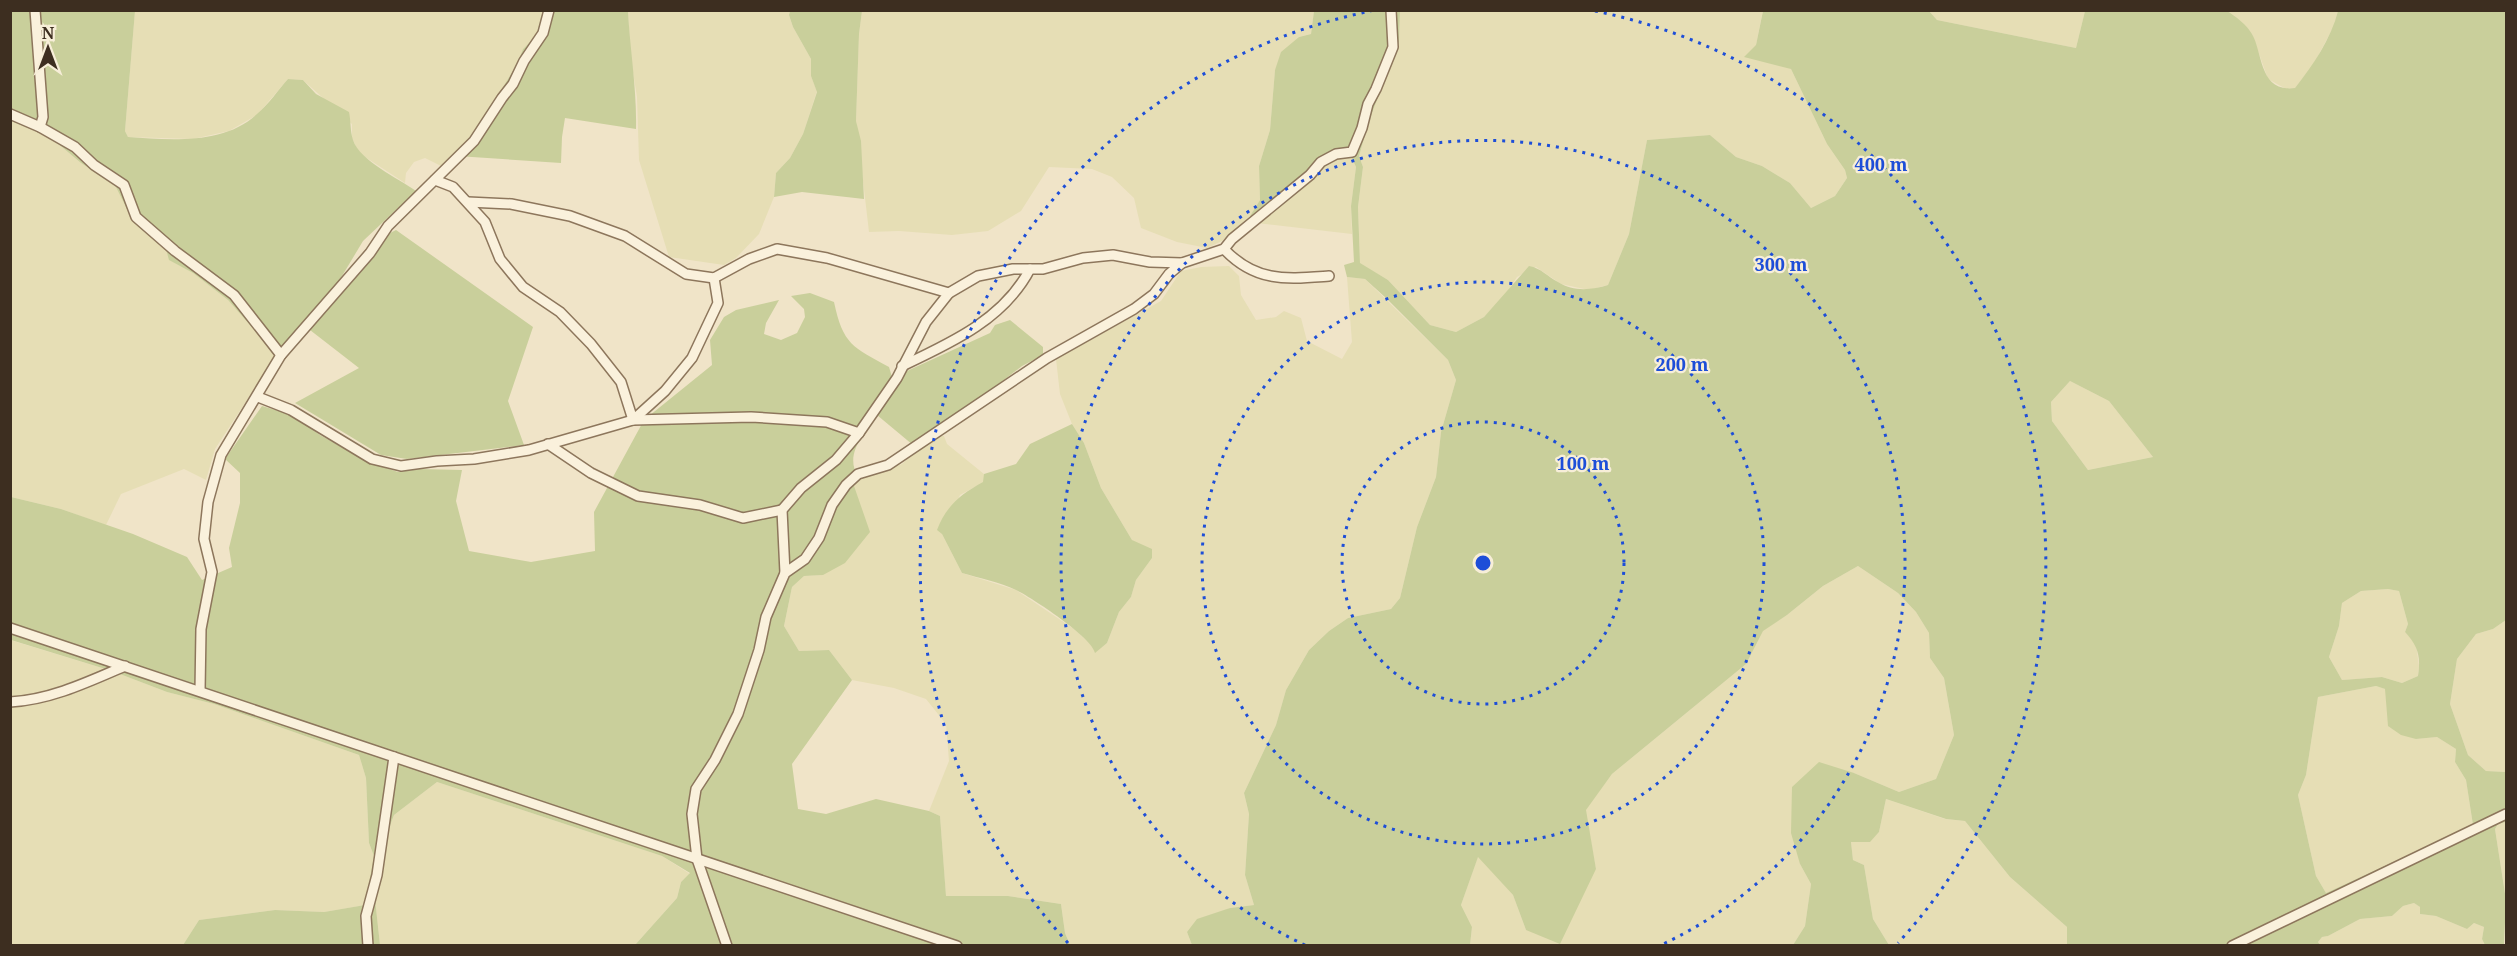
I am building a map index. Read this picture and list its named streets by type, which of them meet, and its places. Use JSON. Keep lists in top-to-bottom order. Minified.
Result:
{"north":"top","rings":["400 m","300 m","200 m","100 m"]}
